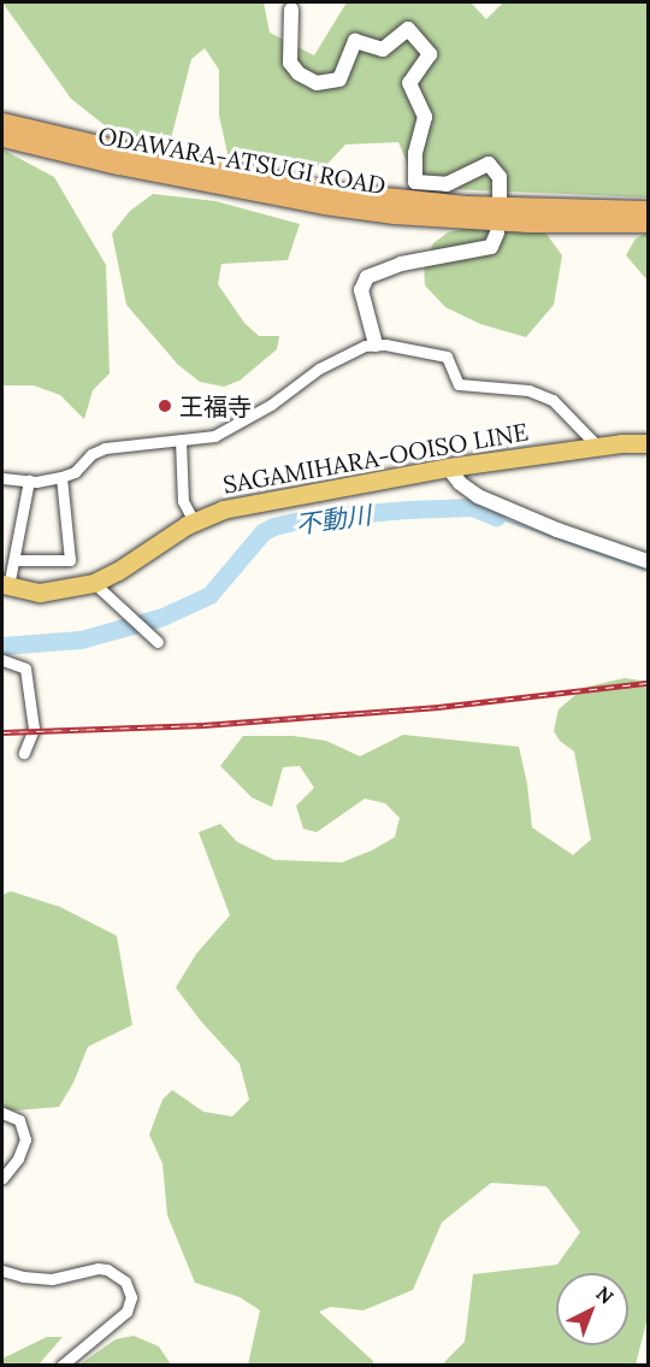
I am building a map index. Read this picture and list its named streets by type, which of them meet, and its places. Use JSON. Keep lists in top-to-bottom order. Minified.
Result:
{"streets":{"highway":["ODAWARA-ATSUGI ROAD"],"main road":["SAGAMIHARA-OOISO LINE"]},"water":["不動川"],"places":["王福寺"],"north":"top right"}
